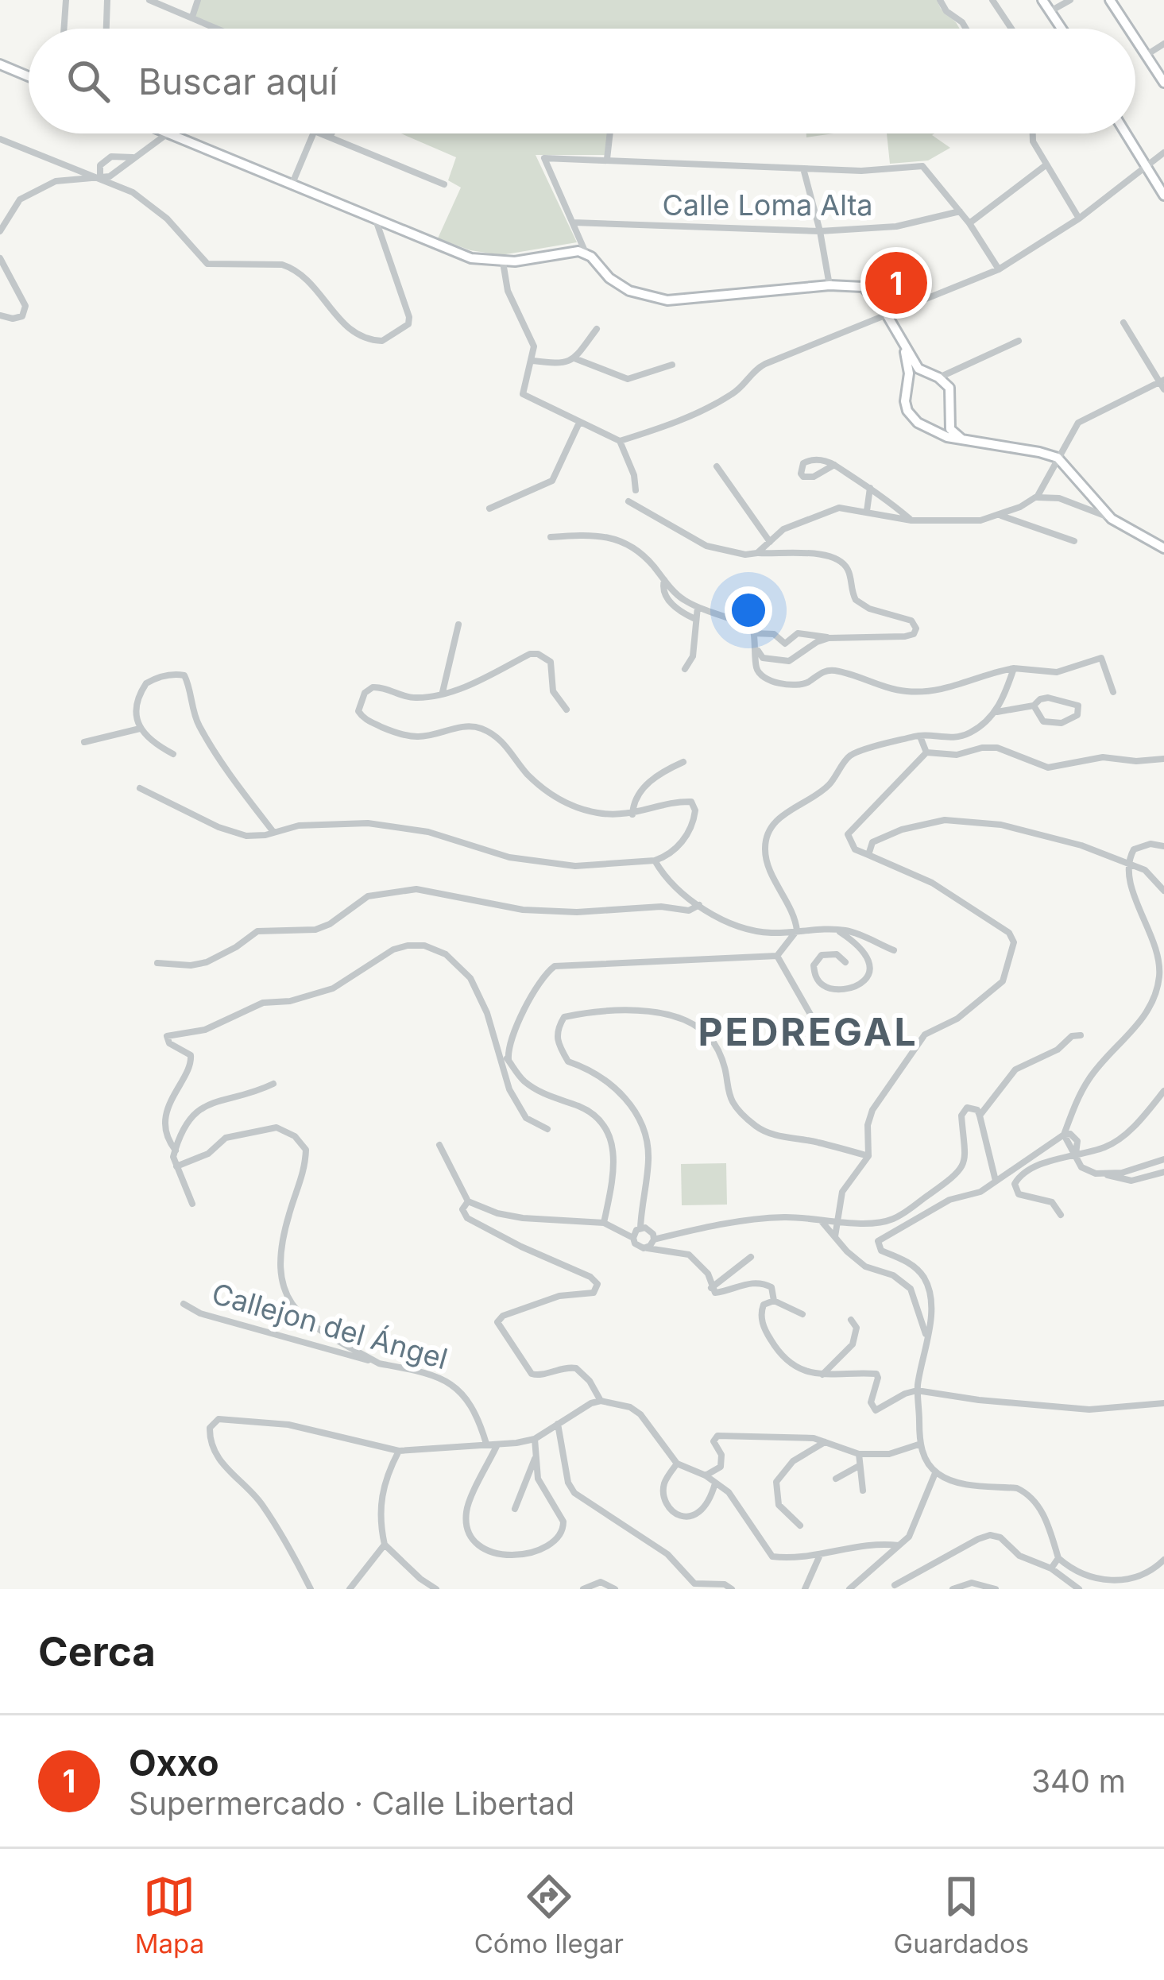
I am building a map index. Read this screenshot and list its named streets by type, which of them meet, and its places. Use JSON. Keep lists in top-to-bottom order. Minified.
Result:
{"streets":{"street":["Calle Loma Alta","Callejon del Ángel"]},"districts":["PEDREGAL"],"page":{"search":"Buscar aquí","pins":"1","heading":"Cerca","list":[{"mark":"1","name":"Oxxo","note":"Supermercado · Calle Libertad","value":"340 m"}],"nav":["Mapa","Cómo llegar","Guardados"]}}
